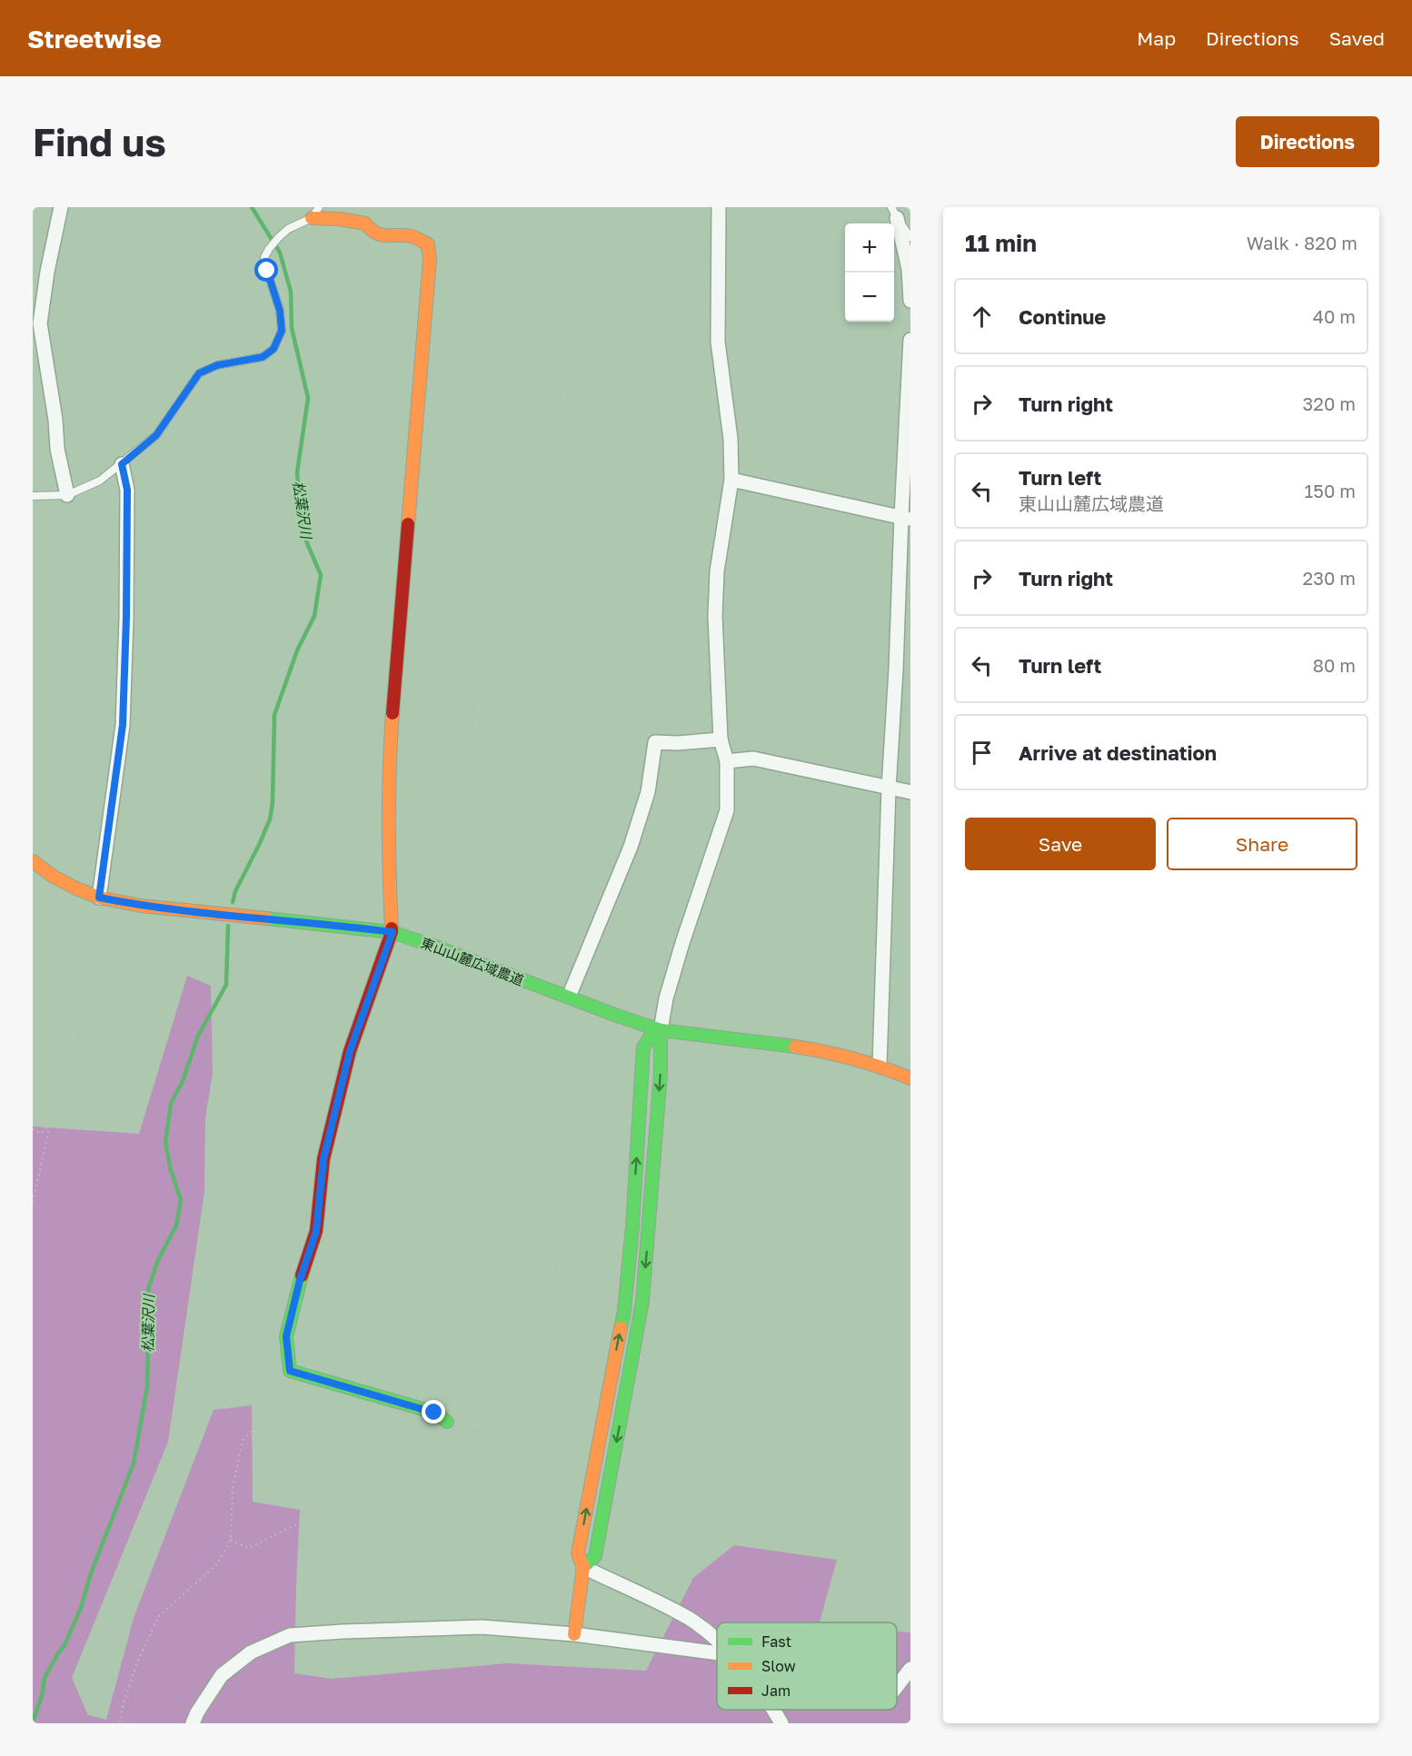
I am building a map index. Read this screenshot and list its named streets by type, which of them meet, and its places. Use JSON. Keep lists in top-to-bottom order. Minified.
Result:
{"streets":{"street":["東山山麓広域農道"]},"water":["松葉沢川"],"legend":["Fast","Slow","Jam"],"page":{"header":"Streetwise","nav":["Map","Directions","Saved"],"buttons":["Directions",["Save","Share"]],"title":"Find us","heading":["11 min","Walk · 820 m"],"map_buttons":["+","−"],"list":[["Continue","40 m"],["Turn right","320 m"],["Turn left","東山山麓広域農道","150 m"],["Turn right","230 m"],["Turn left","80 m"],"Arrive at destination"]}}
